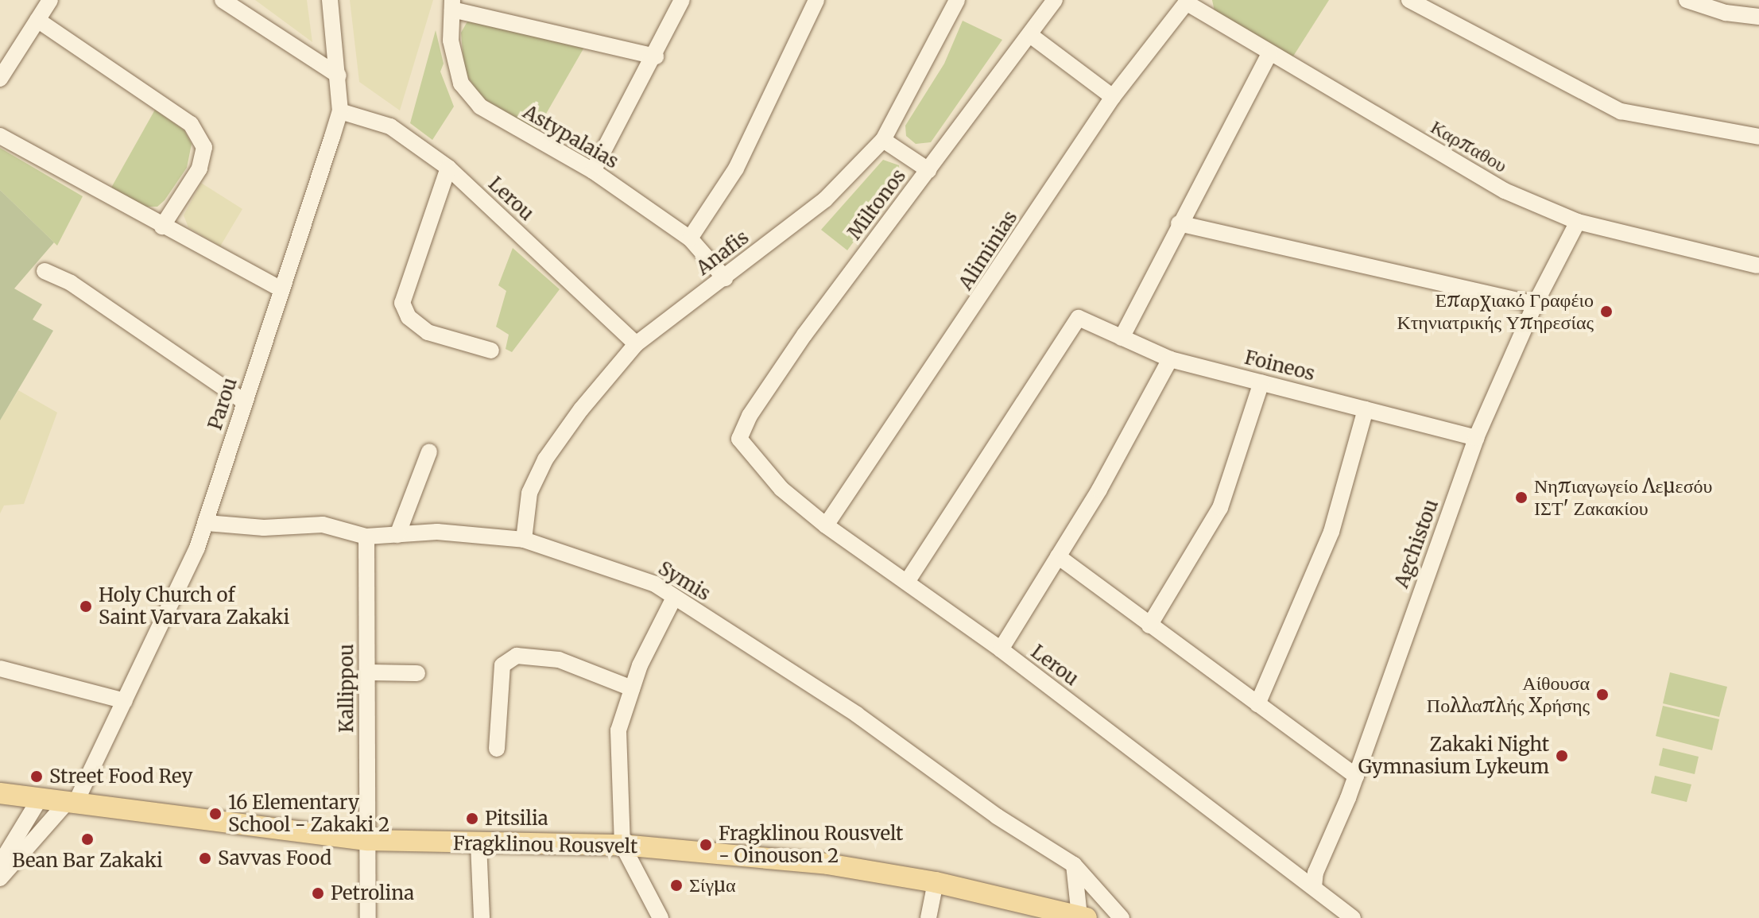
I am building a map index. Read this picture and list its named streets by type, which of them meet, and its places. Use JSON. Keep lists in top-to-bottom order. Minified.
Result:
{"streets":{"main road":["Fragklinou Rousvelt"],"street":["Astypalaias","Καρπαθου","Lerou","Miltonos","Aliminias","Anafis","Foineos","Parou","Agchistou","Symis","Kallippou"]},"crossings":[["Astypalaias","Anafis"],["Καρπαθου","Aliminias"],["Καρπαθου","Agchistou"],["Lerou","Miltonos"],["Lerou","Aliminias"],["Lerou","Anafis"],["Lerou","Foineos"],["Lerou","Parou"],["Lerou","Agchistou"],["Anafis","Symis"],["Foineos","Agchistou"],["Parou","Symis"],["Parou","Fragklinou Rousvelt"],["Symis","Kallippou"],["Kallippou","Fragklinou Rousvelt"]],"places":["Επαρχιακό Γραφέιο Κτηνιατρικής Υπηρεσίας","Νηπιαγωγείο Λεμεσόυ ΙΣΤ' Ζακακίου","Holy Church of Saint Varvara Zakaki","Αίθουσα Πολλαπλής Χρήσης","Zakaki Night Gymnasium Lykeum","Street Food Rey","16 Elementary School - Zakaki 2","Pitsilia","Bean Bar Zakaki","Fragklinou Rousvelt - Oinouson 2","Savvas Food","Σίγμα","Petrolina"]}
